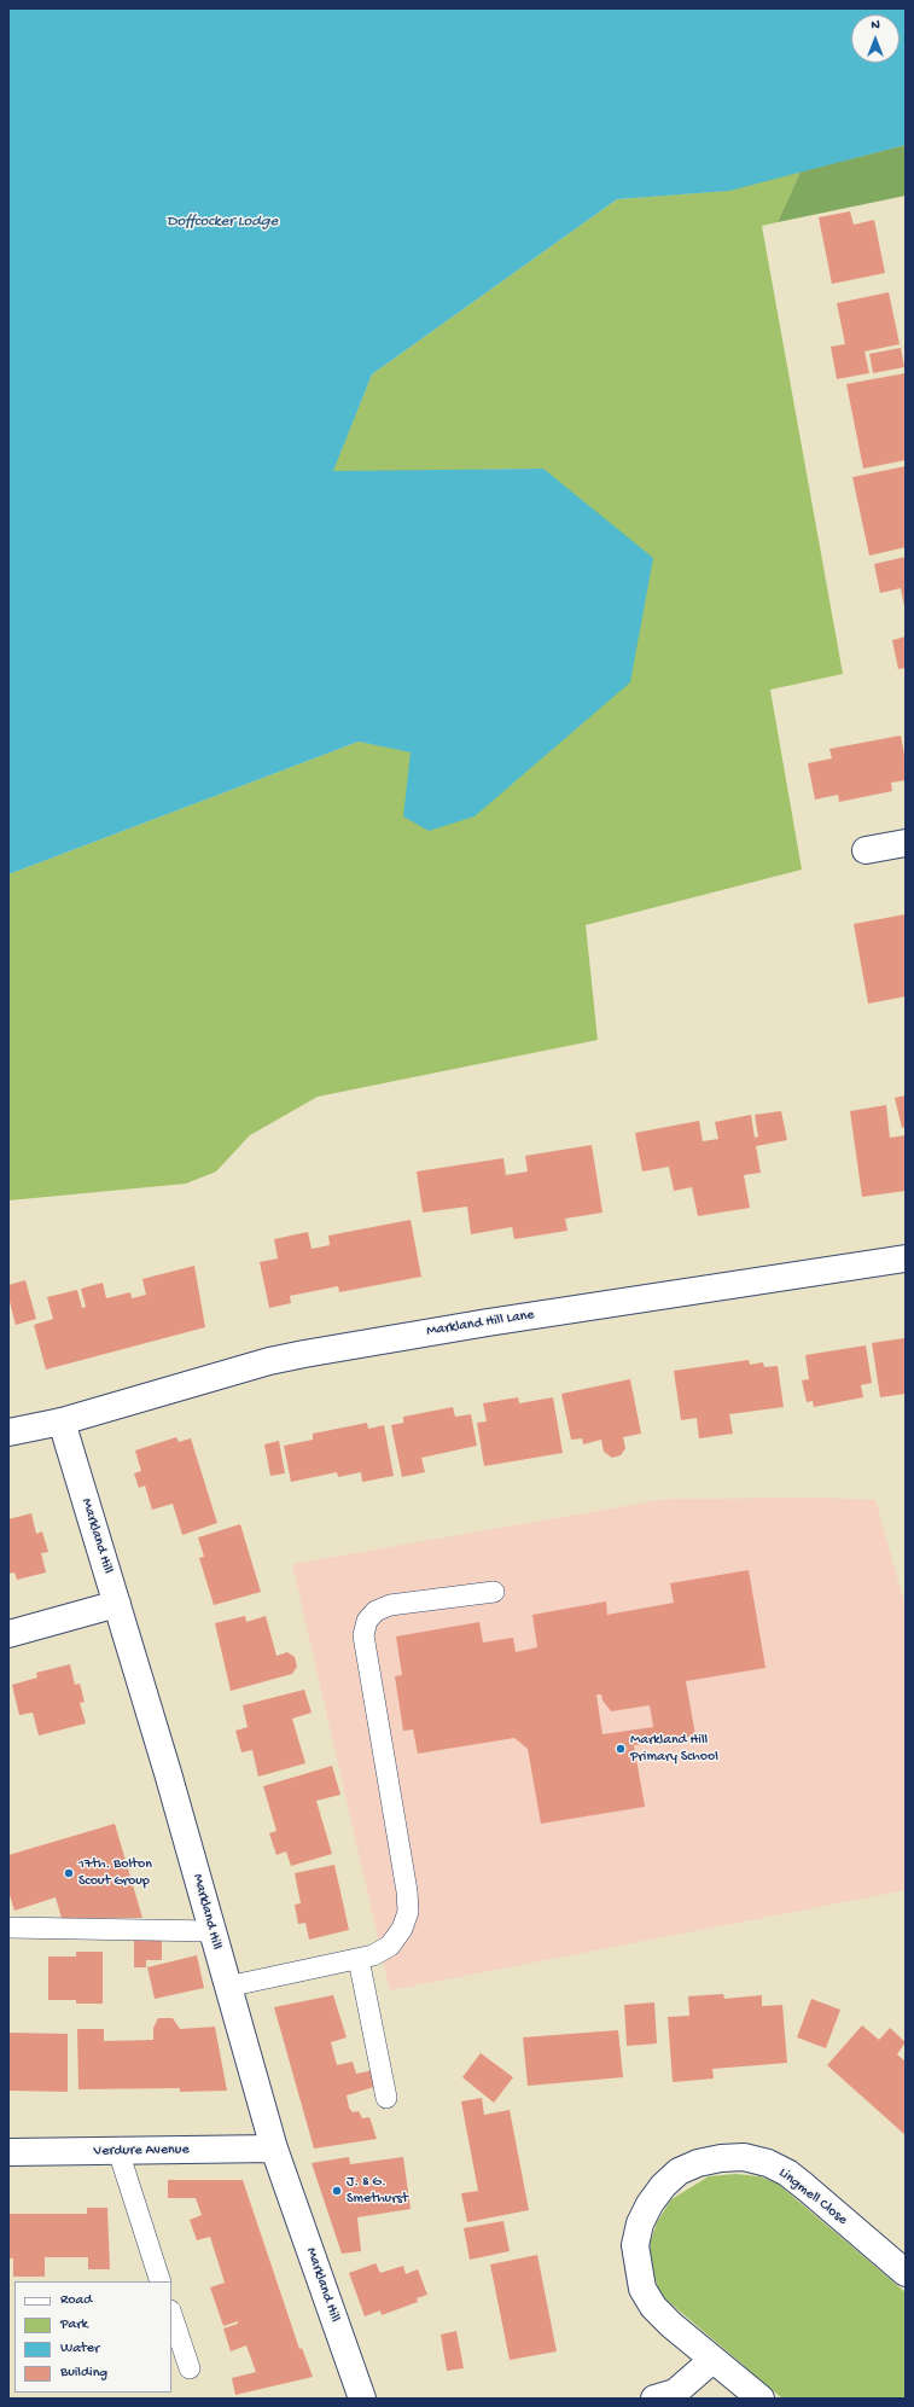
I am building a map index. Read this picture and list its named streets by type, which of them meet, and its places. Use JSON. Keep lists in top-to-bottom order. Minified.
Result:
{"streets":{"street":["Markland Hill Lane","Markland Hill","Verdure Avenue","Lingmell Close"]},"crossings":[["Markland Hill Lane","Markland Hill"],["Markland Hill","Verdure Avenue"]],"water":["Doffcocker Lodge"],"places":["Markland Hill Primary School","17th. Bolton Scout Group","J. & G. Smethurst"],"legend":["Road","Park","Water","Building"],"north":"top"}
